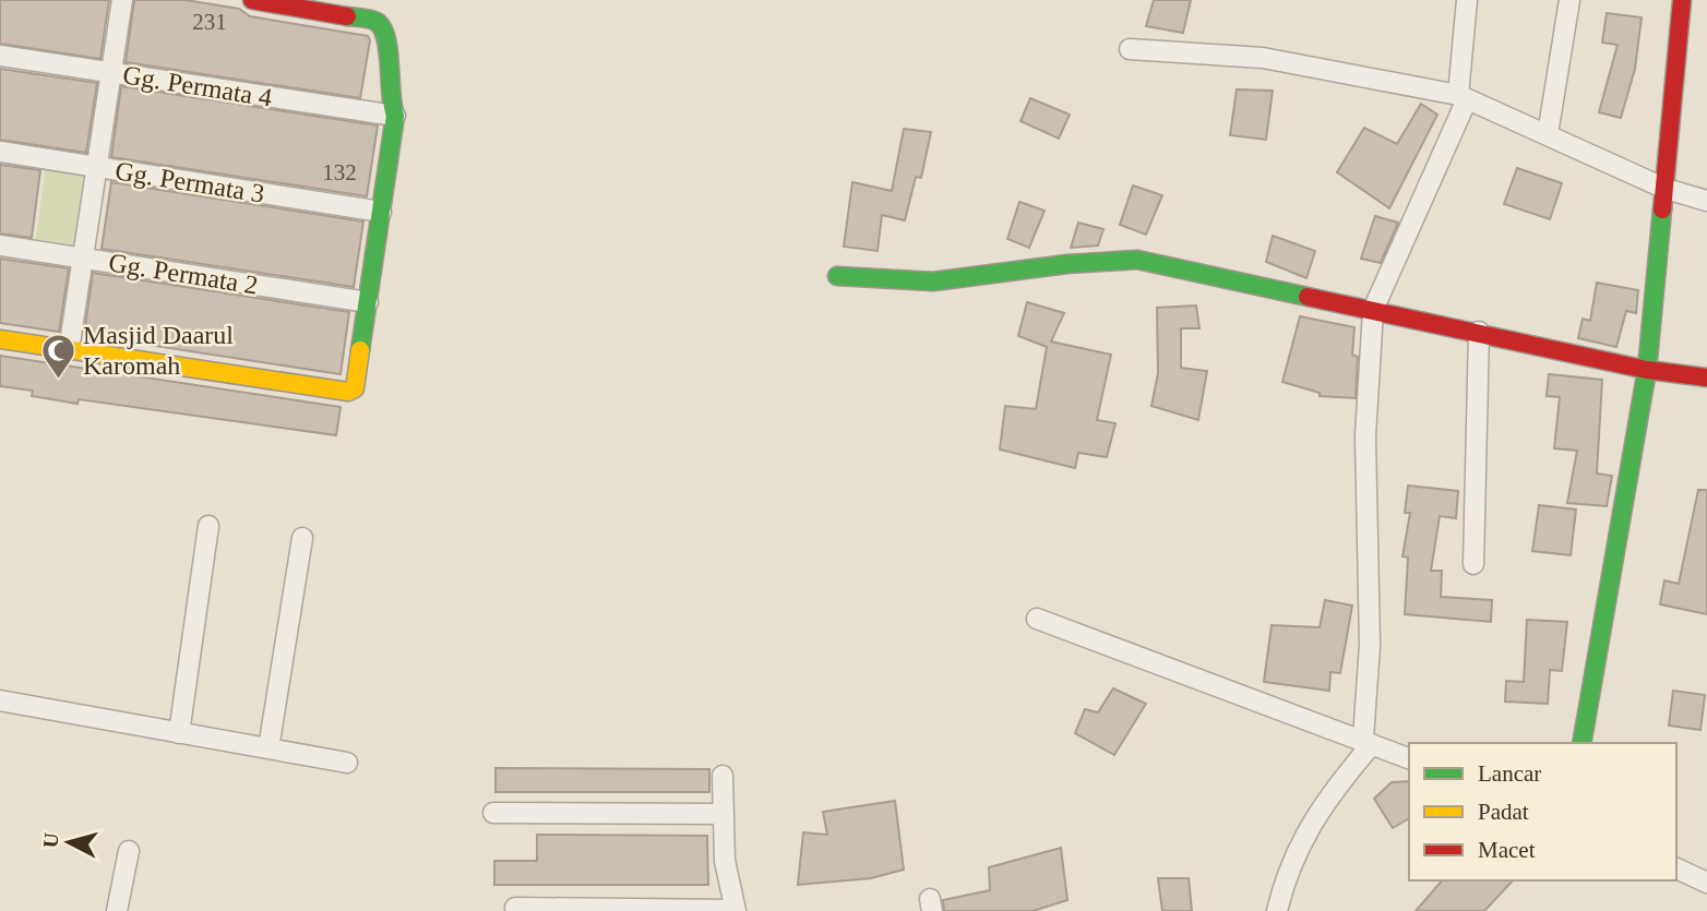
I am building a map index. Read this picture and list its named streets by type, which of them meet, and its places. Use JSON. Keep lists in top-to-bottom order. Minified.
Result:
{"streets":{"street":["Gg. Permata 4","Gg. Permata 3","Gg. Permata 2"]},"places":{"mosque":["Masjid Daarul Karomah"]},"house_numbers":["231","132"],"legend":["Lancar","Padat","Macet"],"north":"left"}
